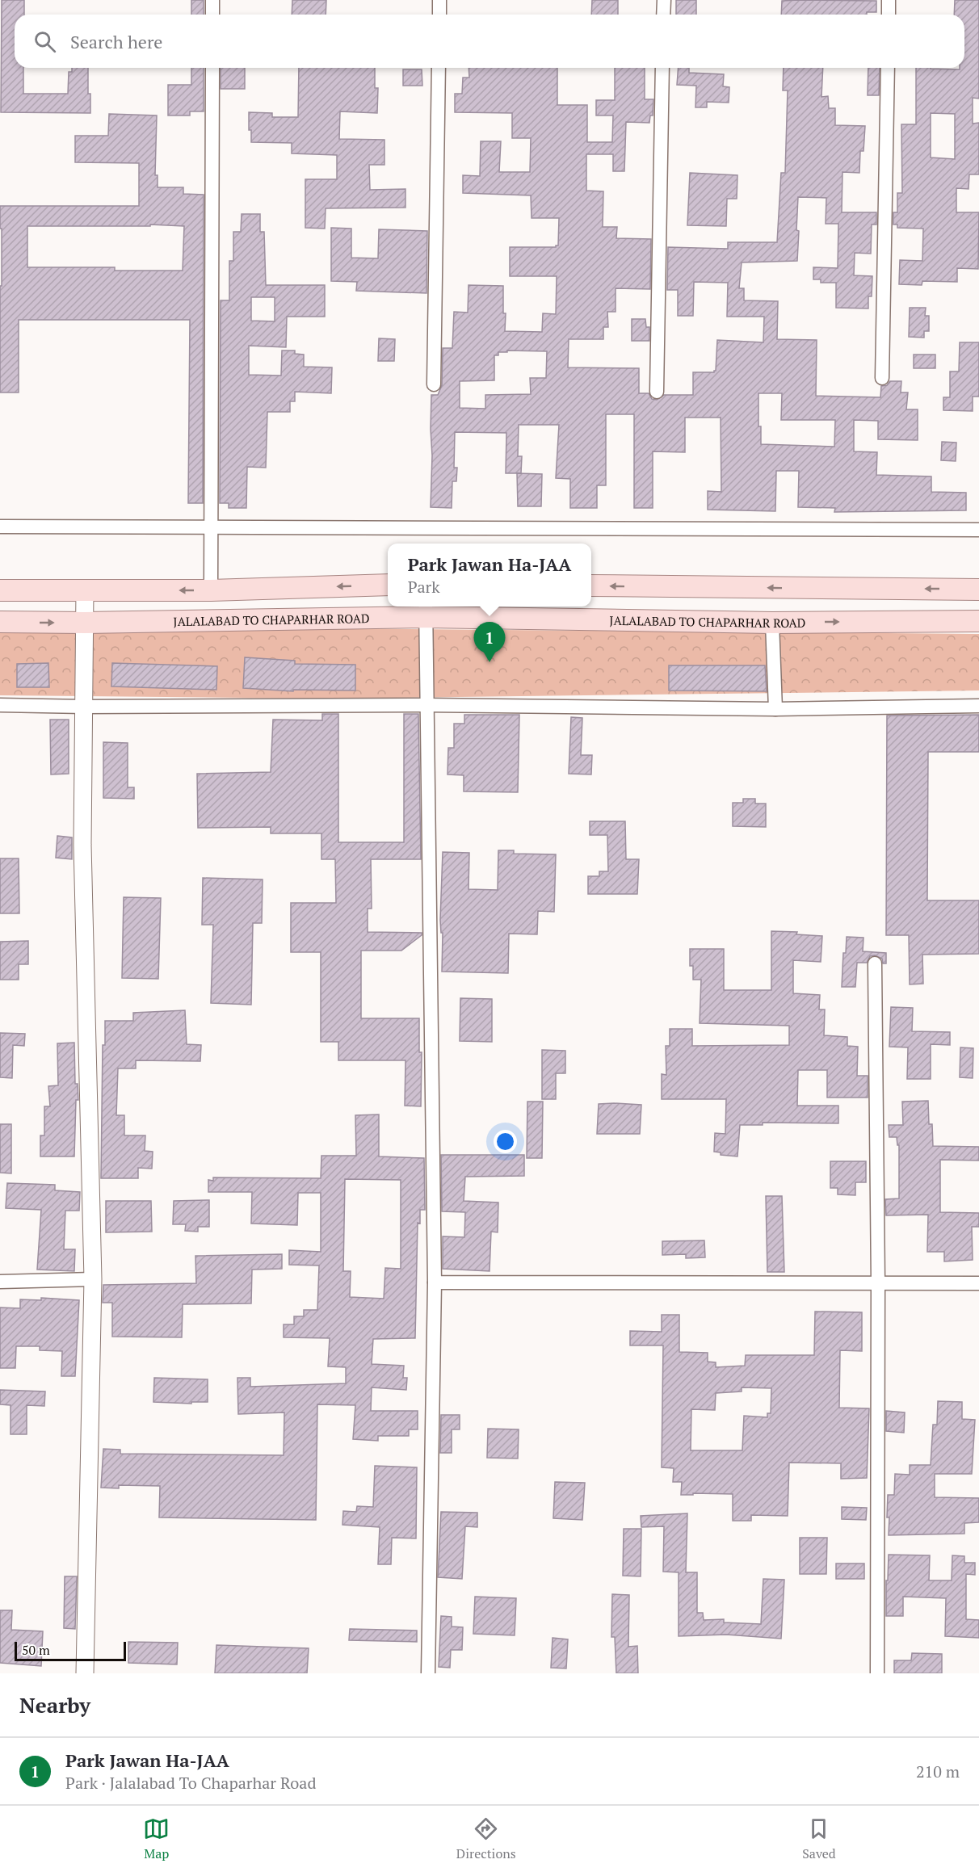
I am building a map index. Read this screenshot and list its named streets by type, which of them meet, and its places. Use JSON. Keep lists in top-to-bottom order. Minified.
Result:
{"streets":{"main road":["JALALABAD TO CHAPARHAR ROAD"]},"scale_bar":"50 m","page":{"search":"Search here","popup":["Park Jawan Ha-JAA","Park"],"pins":"1","scale":"50 m","heading":"Nearby","list":[{"mark":"1","name":"Park Jawan Ha-JAA","note":"Park · Jalalabad To Chaparhar Road","value":"210 m"}],"nav":["Map","Directions","Saved"]}}
